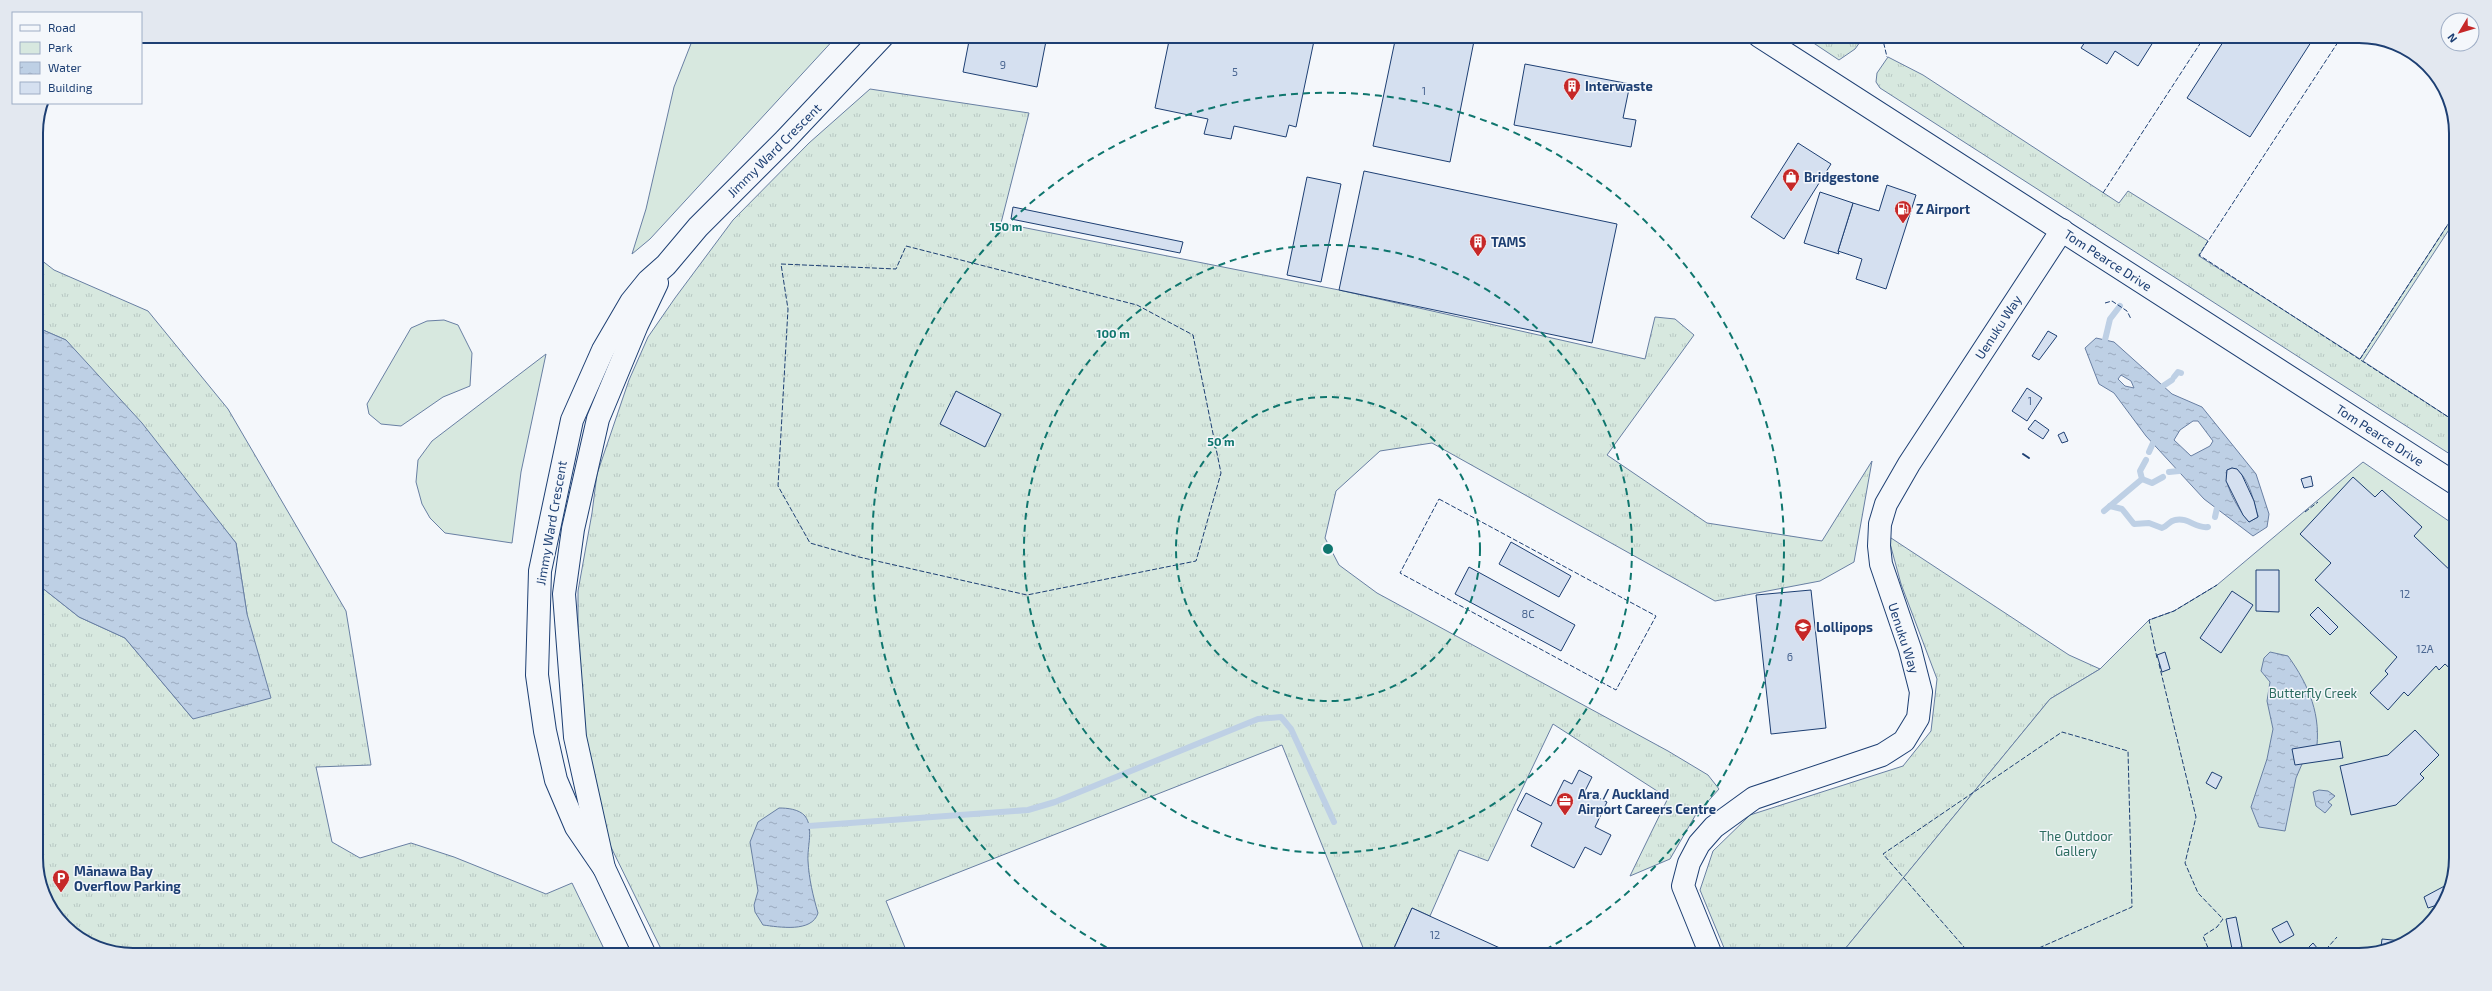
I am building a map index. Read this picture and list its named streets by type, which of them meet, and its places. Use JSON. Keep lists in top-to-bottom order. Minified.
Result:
{"streets":{"street":["Jimmy Ward Crescent","Tom Pearce Drive","Uenuku Way"]},"crossings":[["Tom Pearce Drive","Uenuku Way"]],"parks":["Butterfly Creek","The Outdoor Gallery"],"places":{"building":["Interwaste","TAMS"],"shop":["Bridgestone"],"fuel station":["Z Airport"],"school or university":["Lollipops"],"office":["Ara / Auckland Airport Careers Centre"],"parking":["Mānawa Bay Overflow Parking"]},"house_numbers":["9","5","1","1","12","8C","12A","6","12"],"legend":["Road","Park","Water","Building"],"north":"bottom left","rings":["150 m","100 m","50 m"]}
